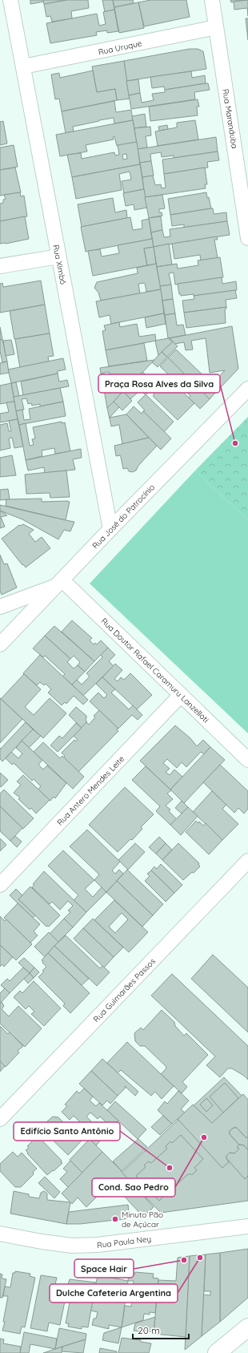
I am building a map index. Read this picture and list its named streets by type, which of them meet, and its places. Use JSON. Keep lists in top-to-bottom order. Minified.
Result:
{"streets":{"street":["Rua Uruque","Rua Maranduba","Rua Ximbó","Rua José do Patrocínio","Rua Doutor Rafael Caramuru Lanzelloti","Rua Antero Mendes Leite","Rua Guimarães Passos","Rua Paula Ney"]},"crossings":[["Rua Uruque","Rua Maranduba"],["Rua Uruque","Rua Ximbó"],["Rua Ximbó","Rua José do Patrocínio"],["Rua José do Patrocínio","Rua Doutor Rafael Caramuru Lanzelloti"],["Rua Doutor Rafael Caramuru Lanzelloti","Rua Antero Mendes Leite"]],"places":["Praça Rosa Alves da Silva","Cond. Sao Pedro","Edifício Santo Antônio","Minuto Pão de Açúcar","Dulche Cafeteria Argentina","Space Hair"],"scale_bar":"20 m"}
